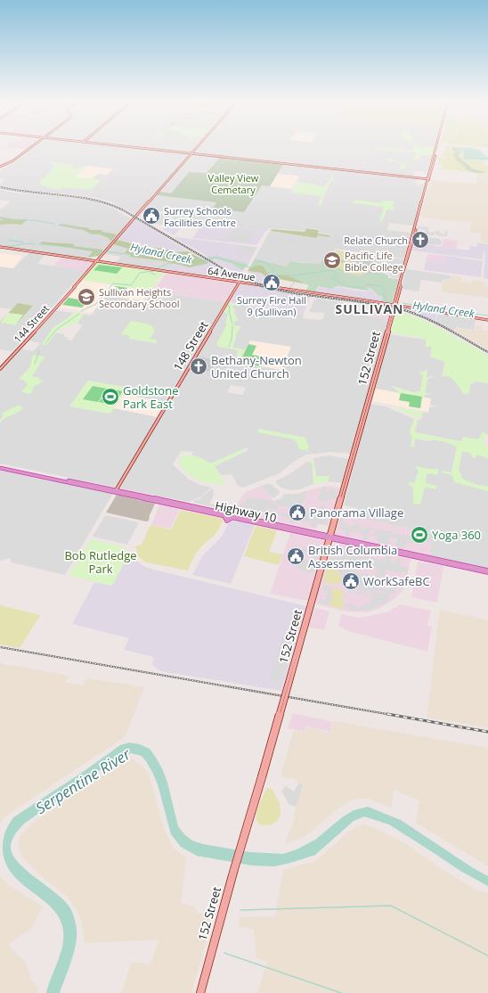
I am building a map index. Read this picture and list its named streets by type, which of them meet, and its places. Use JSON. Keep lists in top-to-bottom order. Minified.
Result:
{"streets":{"highway":["Highway 10"],"main road":["64 Avenue","144 Street","148 Street","152 Street"]},"crossings":[["64 Avenue","144 Street"],["64 Avenue","148 Street"],["64 Avenue","152 Street"],["148 Street","Highway 10"],["152 Street","Highway 10"]],"districts":["SULLIVAN"],"water":["Hyland Creek","Serpentine River"],"parks":["Valley View Cemetary","Bob Rutledge Park"],"places":{"public building":["Surrey Schools Facilities Centre","Surrey Fire Hall 9 (Sullivan)","Panorama Village","British Columbia Assessment","WorkSafeBC"],"church":["Relate Church","Bethany-Newton United Church"],"school or university":["Pacific Life Bible College","Sullivan Heights Secondary School"],"sports":["Goldstone Park East","Yoga 360"]}}
